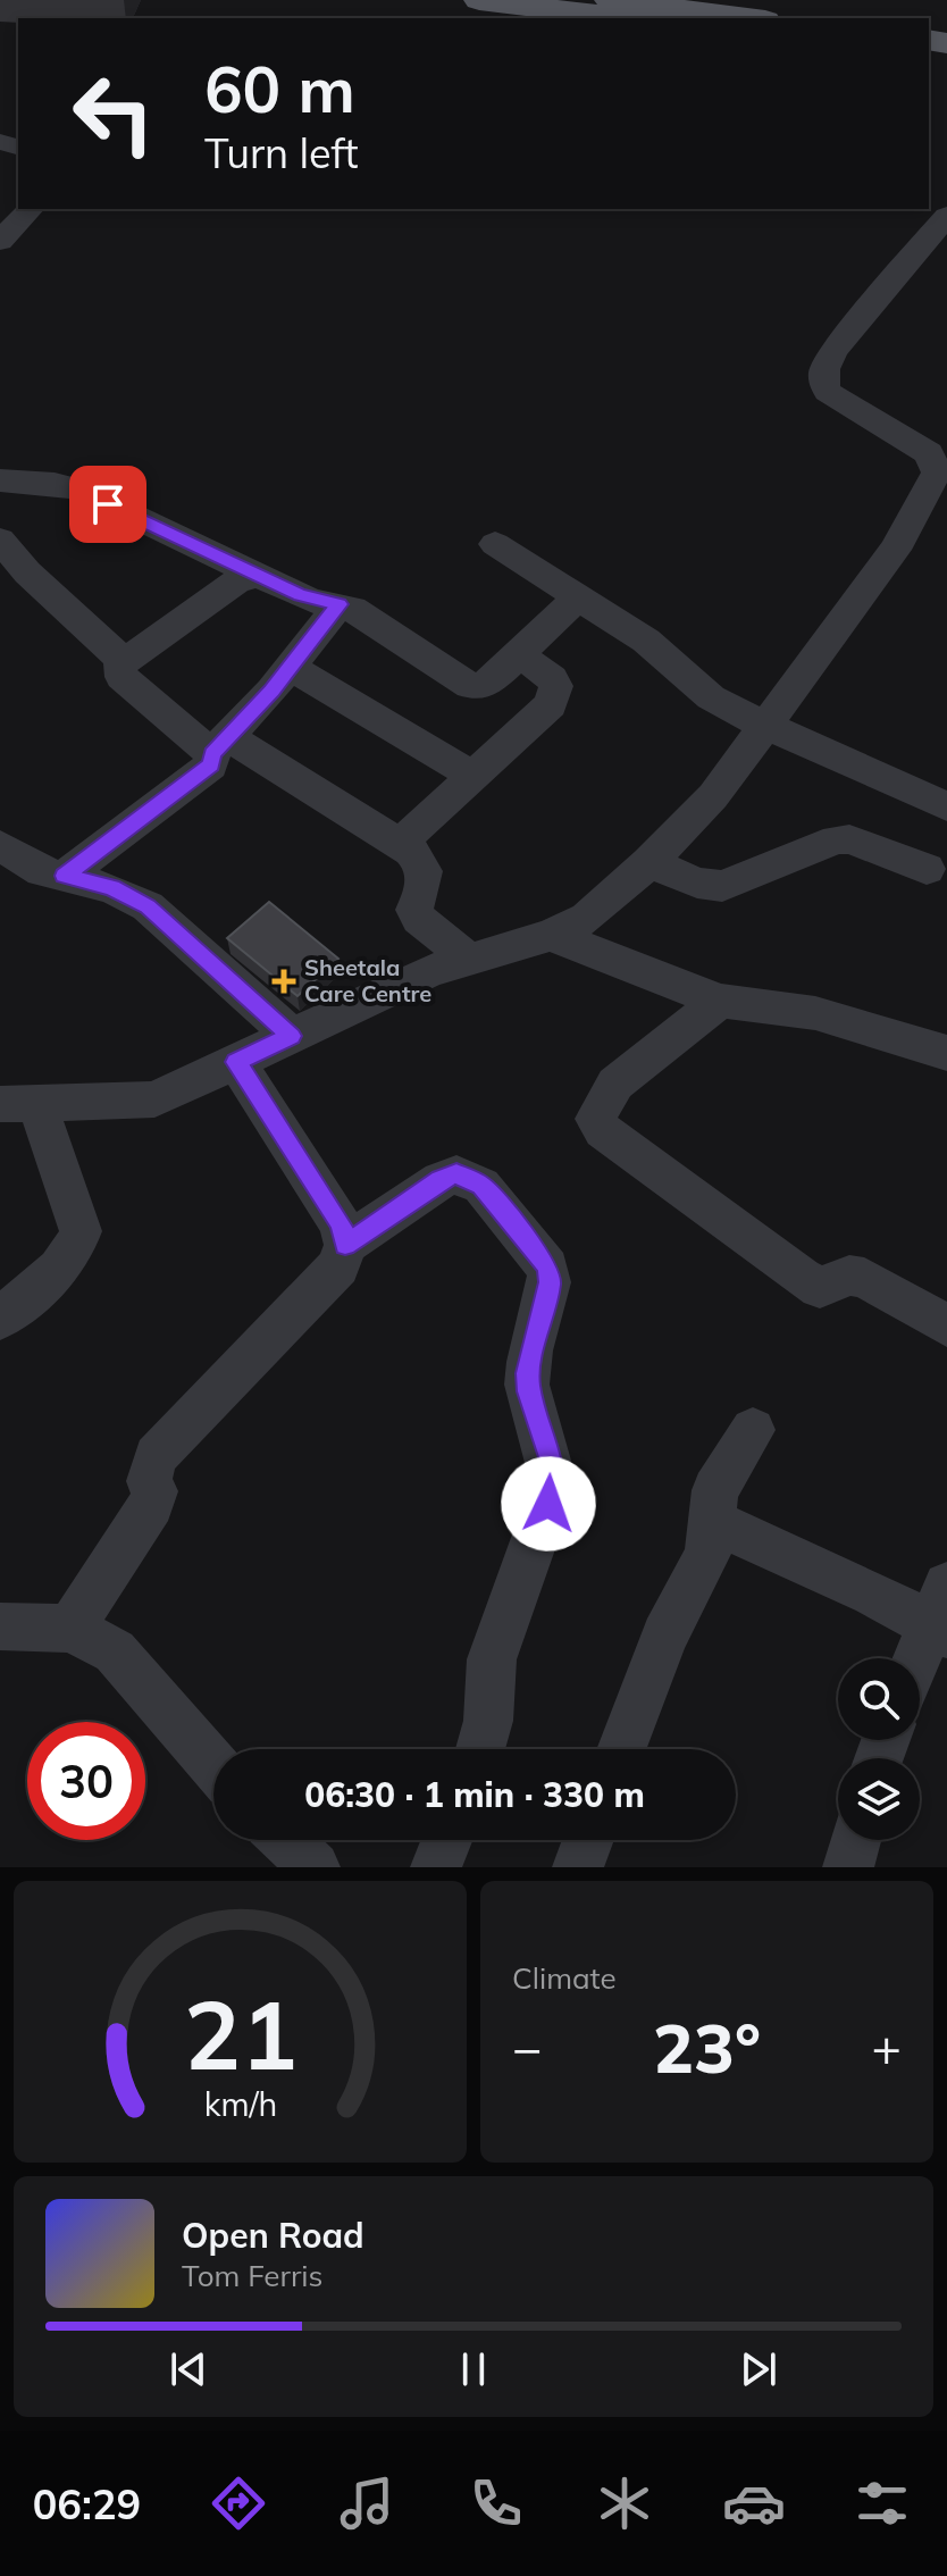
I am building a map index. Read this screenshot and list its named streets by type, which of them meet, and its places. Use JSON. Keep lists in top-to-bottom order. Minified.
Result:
{"places":{"health":["Sheetala Care Centre"]},"page":{"turn":["60 m","Turn left"],"limit":"30","trip":"06:30 · 1 min · 330 m","tile":"Climate","heat":["−","23°","+"],"song":["Open Road","Tom Ferris"],"tabs":"06:29","gauge":["21","km/h"]}}
